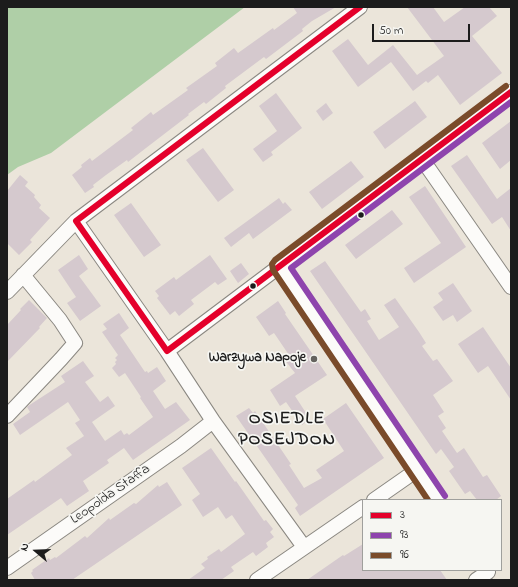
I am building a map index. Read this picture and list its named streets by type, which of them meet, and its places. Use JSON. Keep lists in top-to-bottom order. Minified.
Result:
{"streets":{"street":["Leopolda Staffa"]},"districts":["OSIEDLE POSEJDON"],"places":["Warzywa Napoje"],"lines":["transit line 3","transit line 96","transit line 93"],"legend":["3","93","96"],"scale_bar":"50 m","north":"left"}
